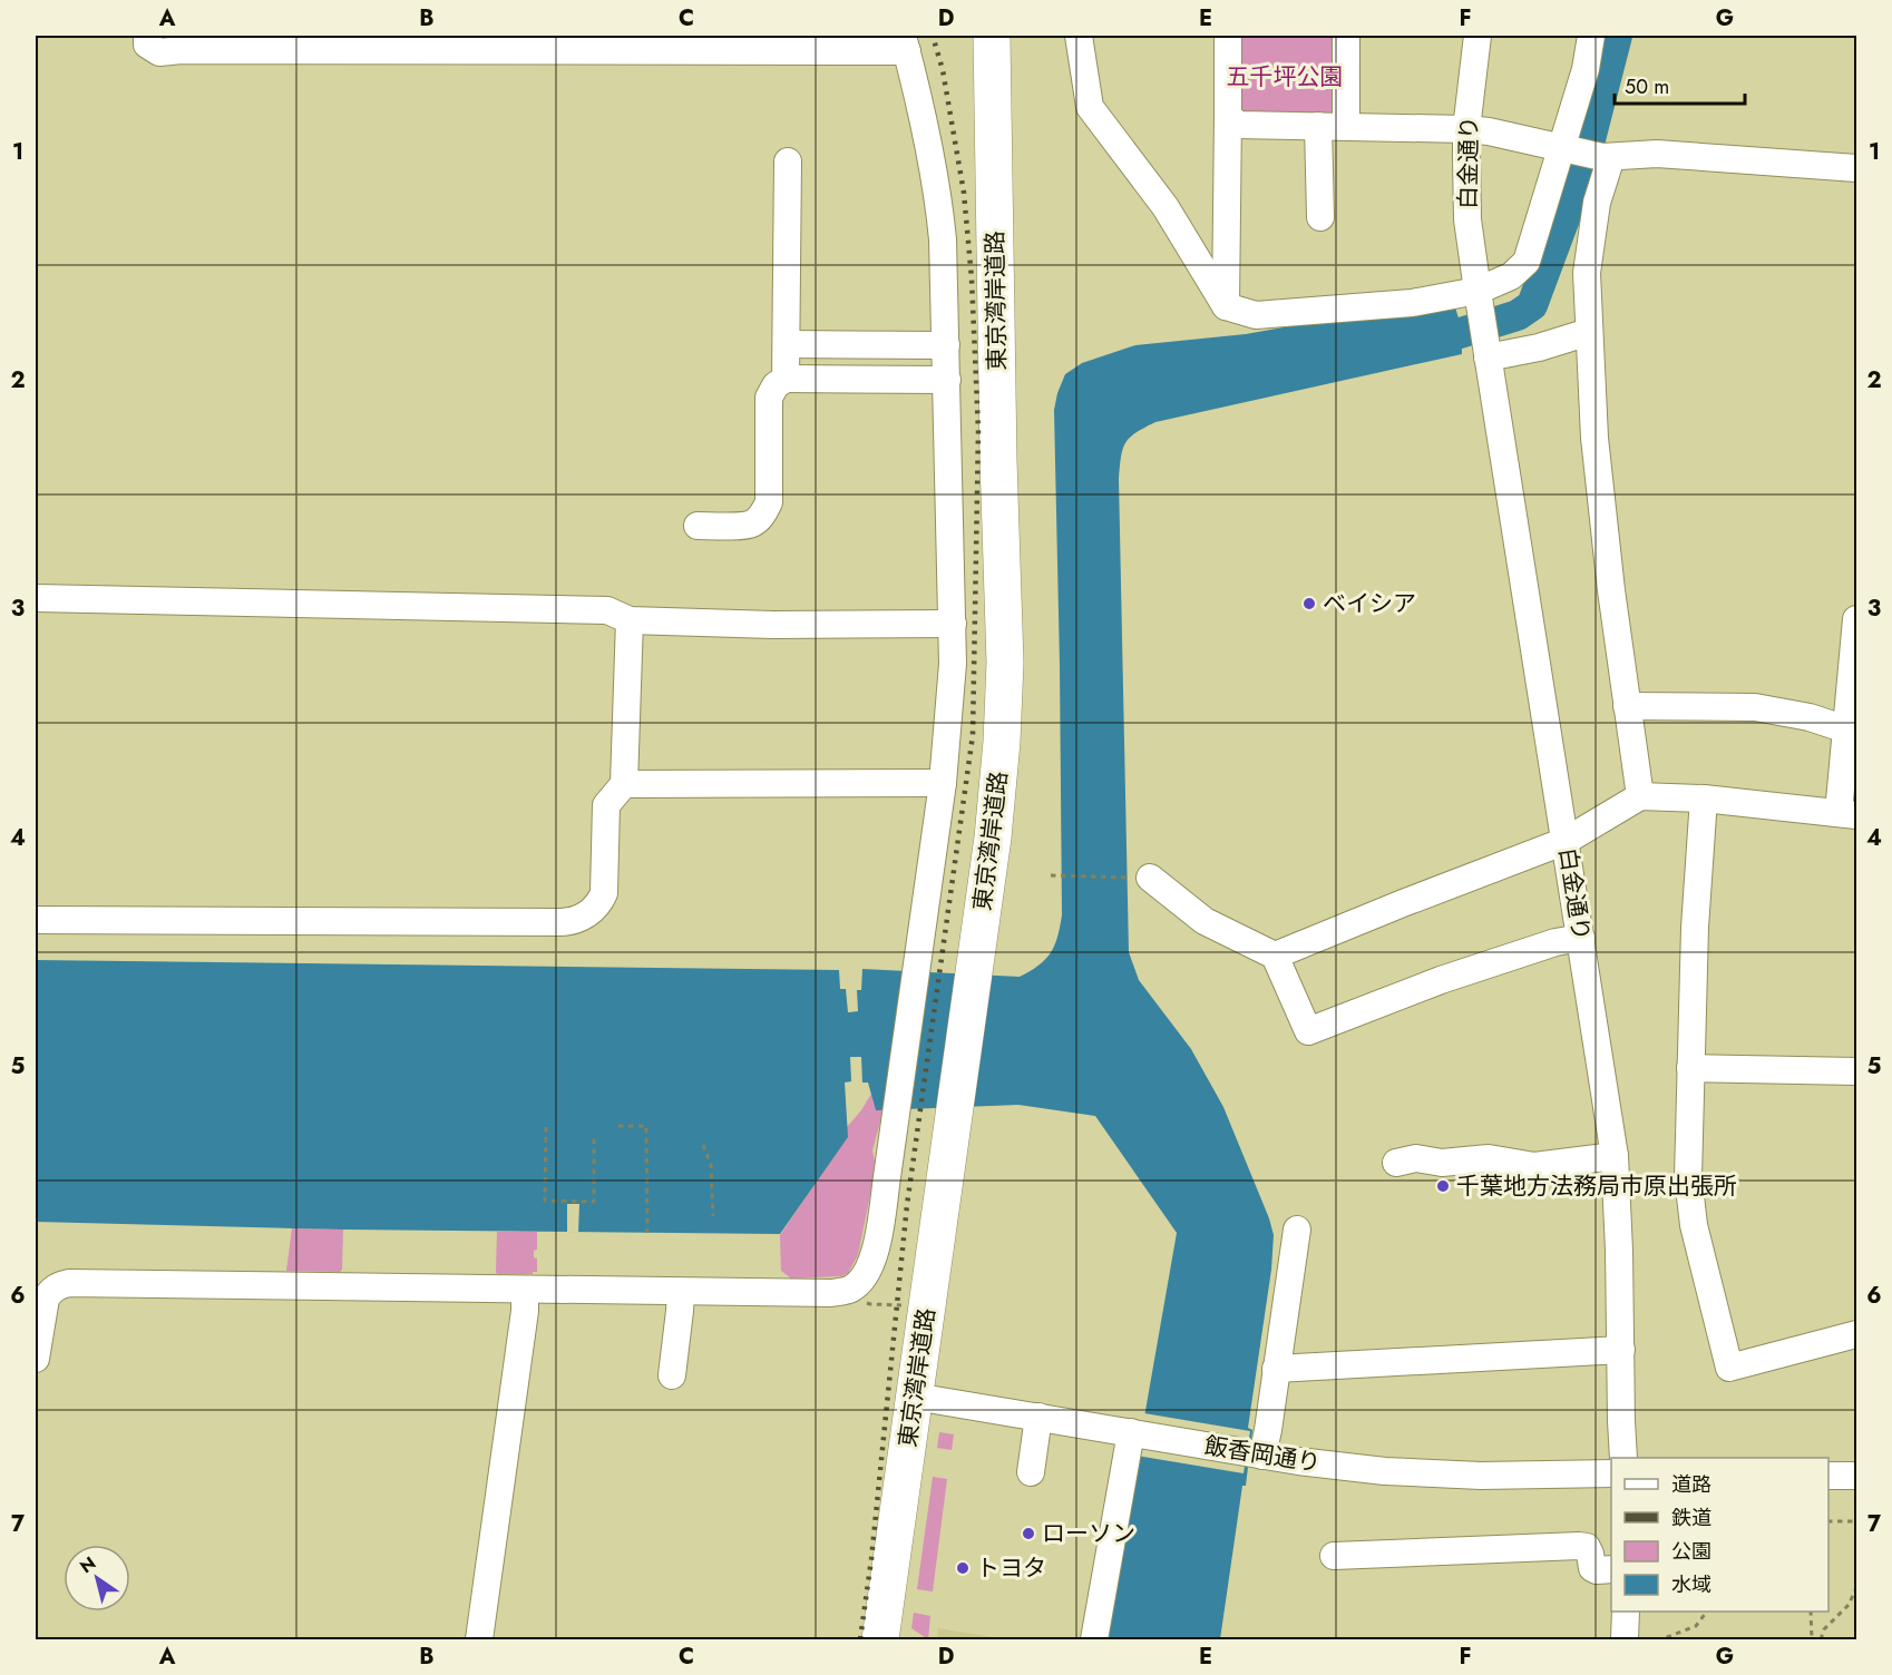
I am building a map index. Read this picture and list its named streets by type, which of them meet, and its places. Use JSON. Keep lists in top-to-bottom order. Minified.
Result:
{"streets":{"highway":["東京湾岸道路"],"street":["白金通り","飯香岡通り"]},"crossings":[["東京湾岸道路","飯香岡通り"]],"parks":["五千坪公園"],"places":["ベイシア","千葉地方法務局市原出張所","ローソン","トヨタ"],"legend":["道路","鉄道","公園","水域"],"scale_bar":"50 m","north":"top left","grid":{"columns":["A","B","C","D","E","F","G"],"rows":["1","2","3","4","5","6","7"]}}
